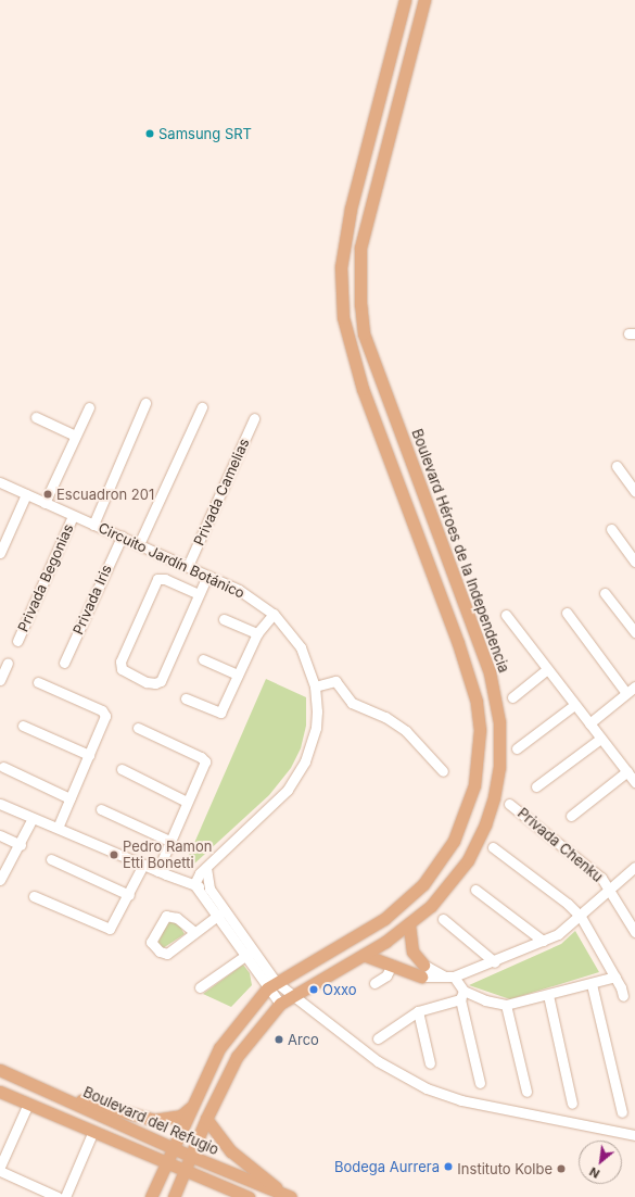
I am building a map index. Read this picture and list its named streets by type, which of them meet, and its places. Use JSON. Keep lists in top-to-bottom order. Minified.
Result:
{"streets":{"main road":["Boulevard Héroes de la Independencia","Boulevard del Refugio"],"street":["Privada Camelias","Circuito Jardín Botánico","Privada Begonias","Privada Iris","Privada Chenku"]},"crossings":[["Privada Camelias","Circuito Jardín Botánico"],["Boulevard Héroes de la Independencia","Boulevard del Refugio"],["Circuito Jardín Botánico","Privada Begonias"],["Circuito Jardín Botánico","Privada Iris"]],"places":["Samsung SRT","Escuadron 201","Pedro Ramon Etti Bonetti","Oxxo","Arco","Bodega Aurrera","Instituto Kolbe"],"north":"bottom left"}
